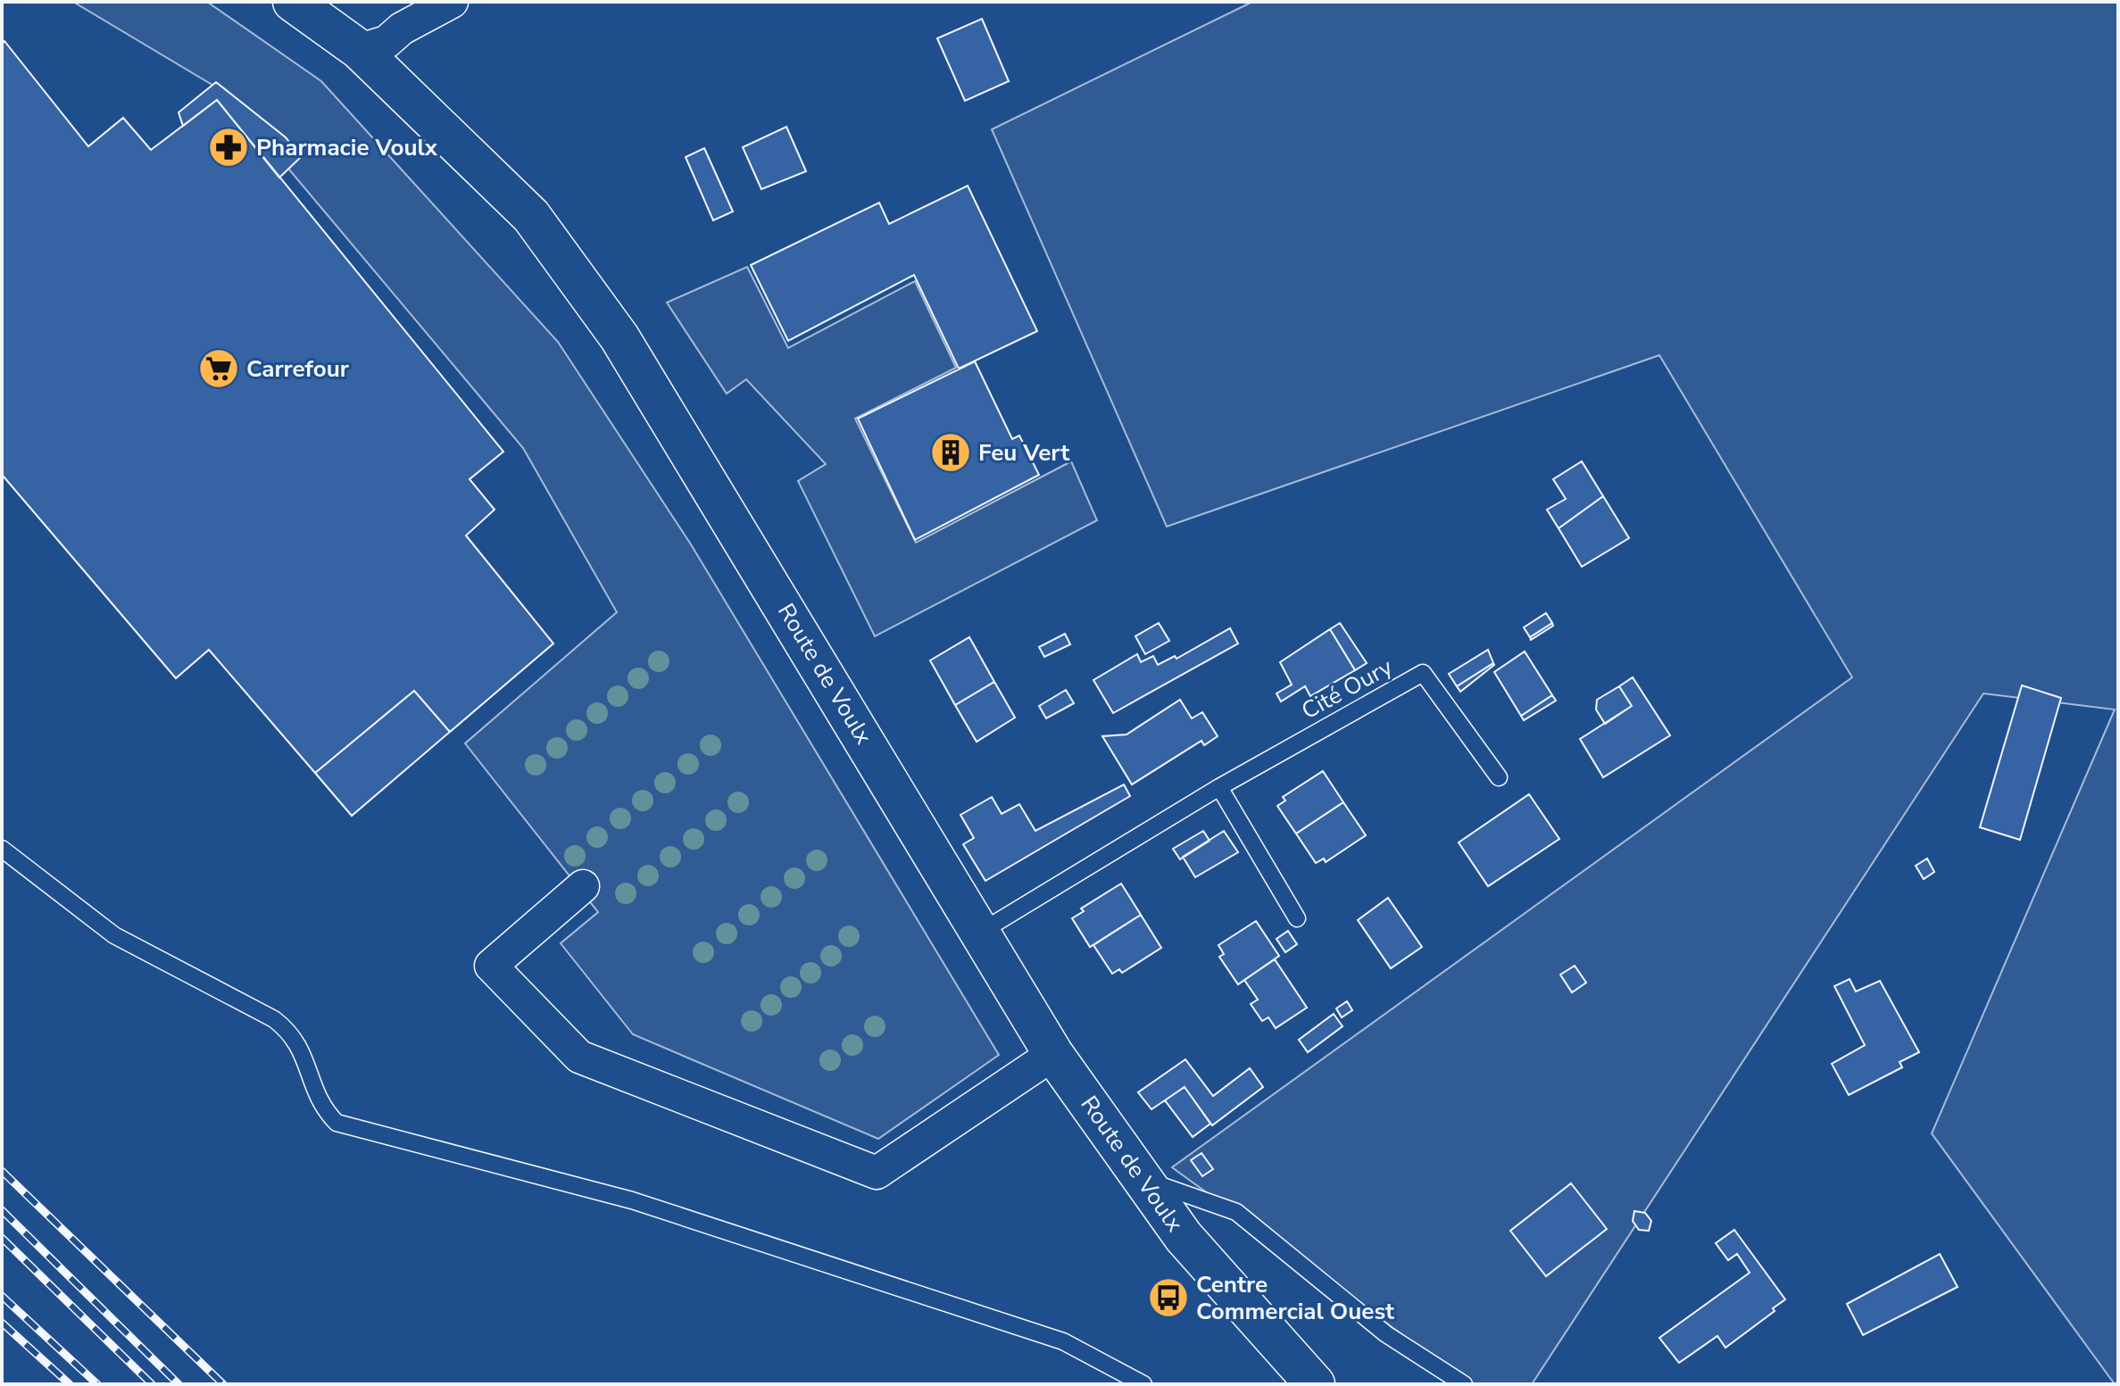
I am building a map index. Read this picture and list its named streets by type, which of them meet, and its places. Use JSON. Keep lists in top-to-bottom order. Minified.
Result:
{"streets":{"main road":["Route de Voulx"],"lane":["Cité Oury"]},"crossings":[["Route de Voulx","Cité Oury"]],"places":{"pharmacy":["Pharmacie Voulx"],"supermarket":["Carrefour"],"building":["Feu Vert"],"bus stop":["Centre Commercial Ouest"]}}
